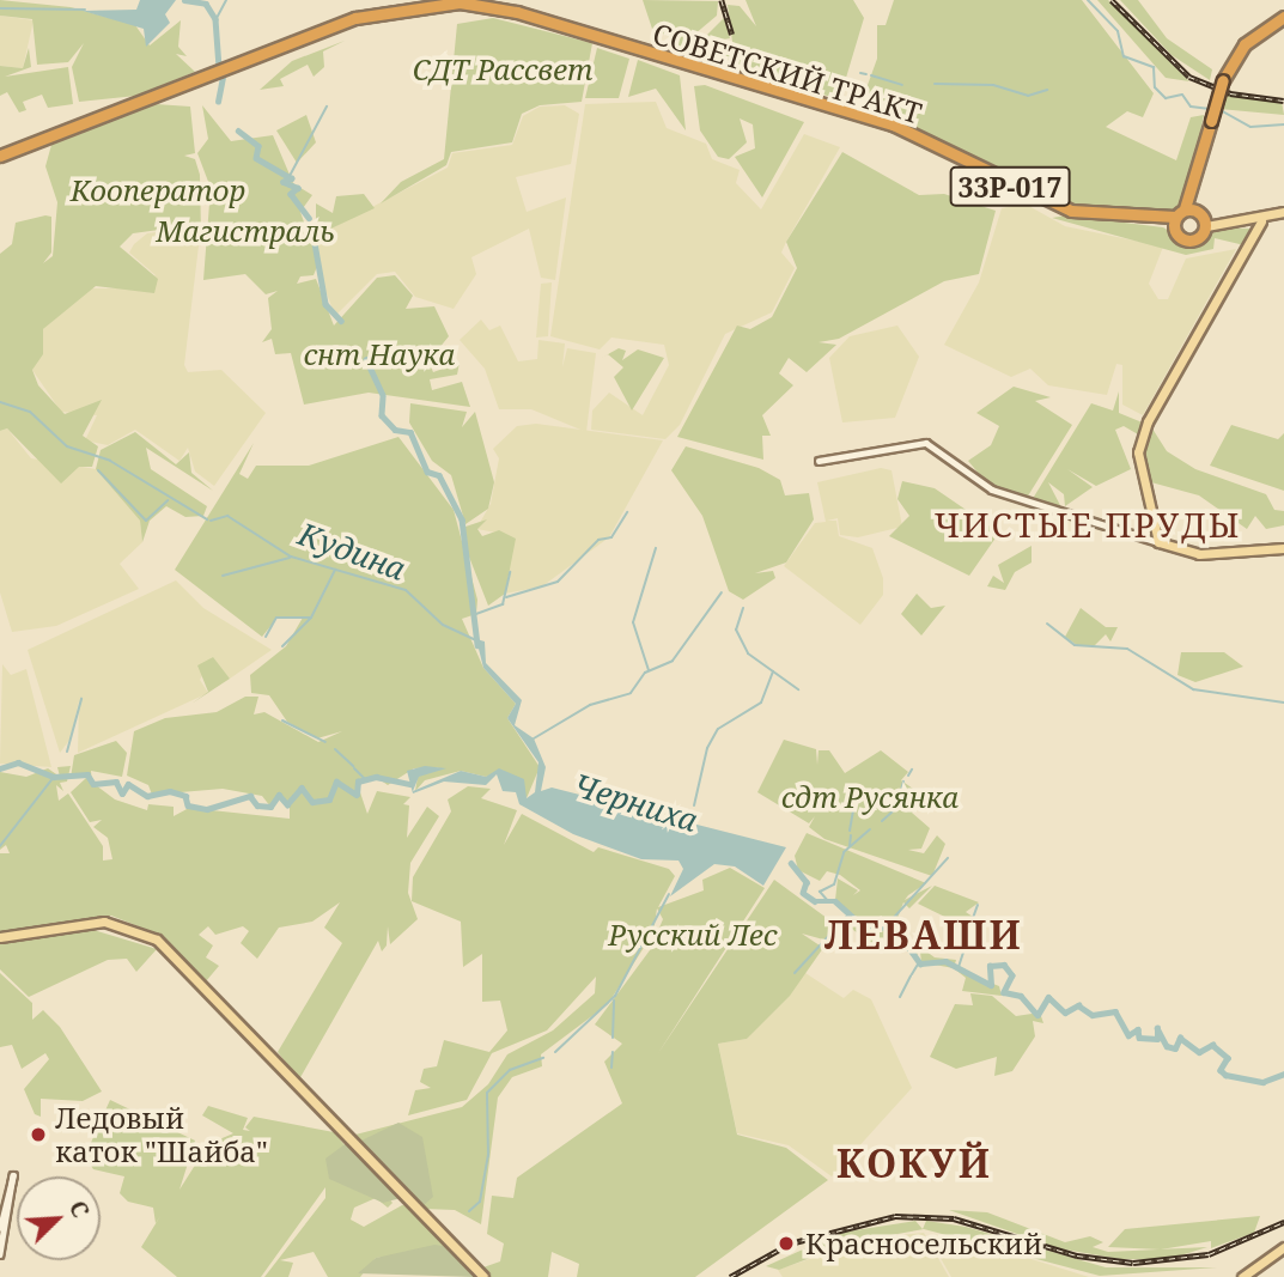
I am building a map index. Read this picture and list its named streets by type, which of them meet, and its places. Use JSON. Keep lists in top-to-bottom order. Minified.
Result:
{"streets":{"highway":["СОВЕТСКИЙ ТРАКТ","33Р-017"]},"crossings":[["СОВЕТСКИЙ ТРАКТ","33Р-017"]],"districts":["ЧИСТЫЕ ПРУДЫ","ЛЕВАШИ","КОКУЙ"],"water":["Кудина","Черниха"],"parks":["СДТ Рассвет","Кооператор","Магистраль","снт Наука","сдт Русянка","Русский Лес"],"places":["Ледовый каток \"Шайба\"","Красносельский"],"north":"top right"}
